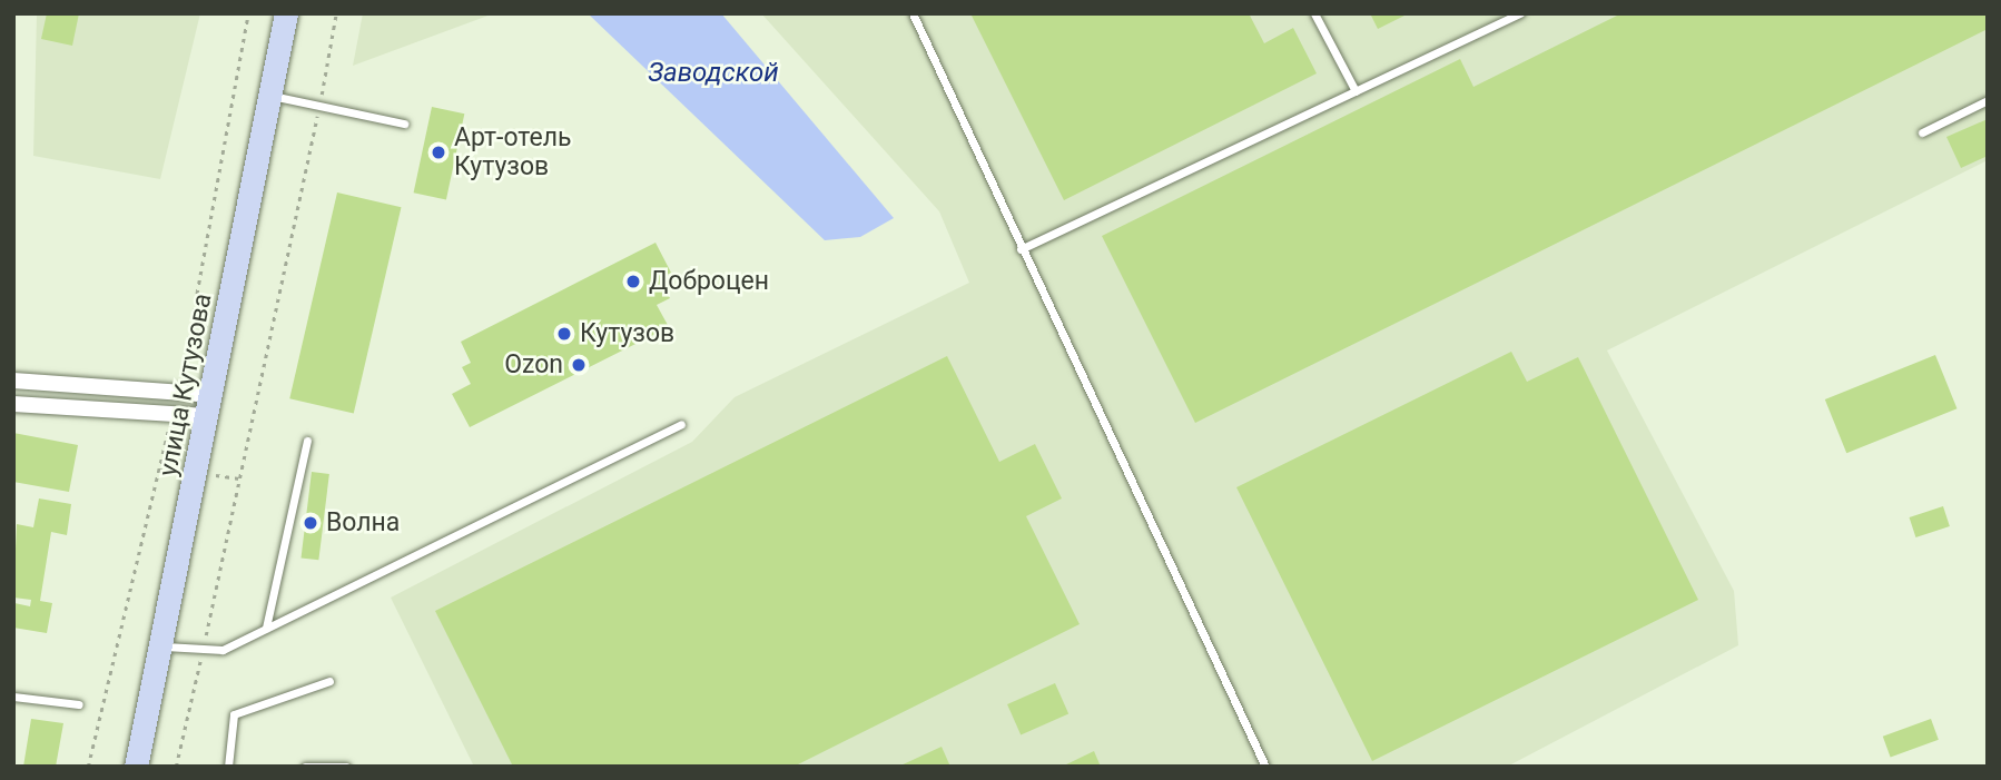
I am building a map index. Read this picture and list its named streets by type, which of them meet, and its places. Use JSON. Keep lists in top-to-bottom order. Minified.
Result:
{"streets":{"main road":["улица Кутузова"]},"water":["Заводской"],"places":["Арт-отель Кутузов","Доброцен","Кутузов","Ozon","Волна"]}
